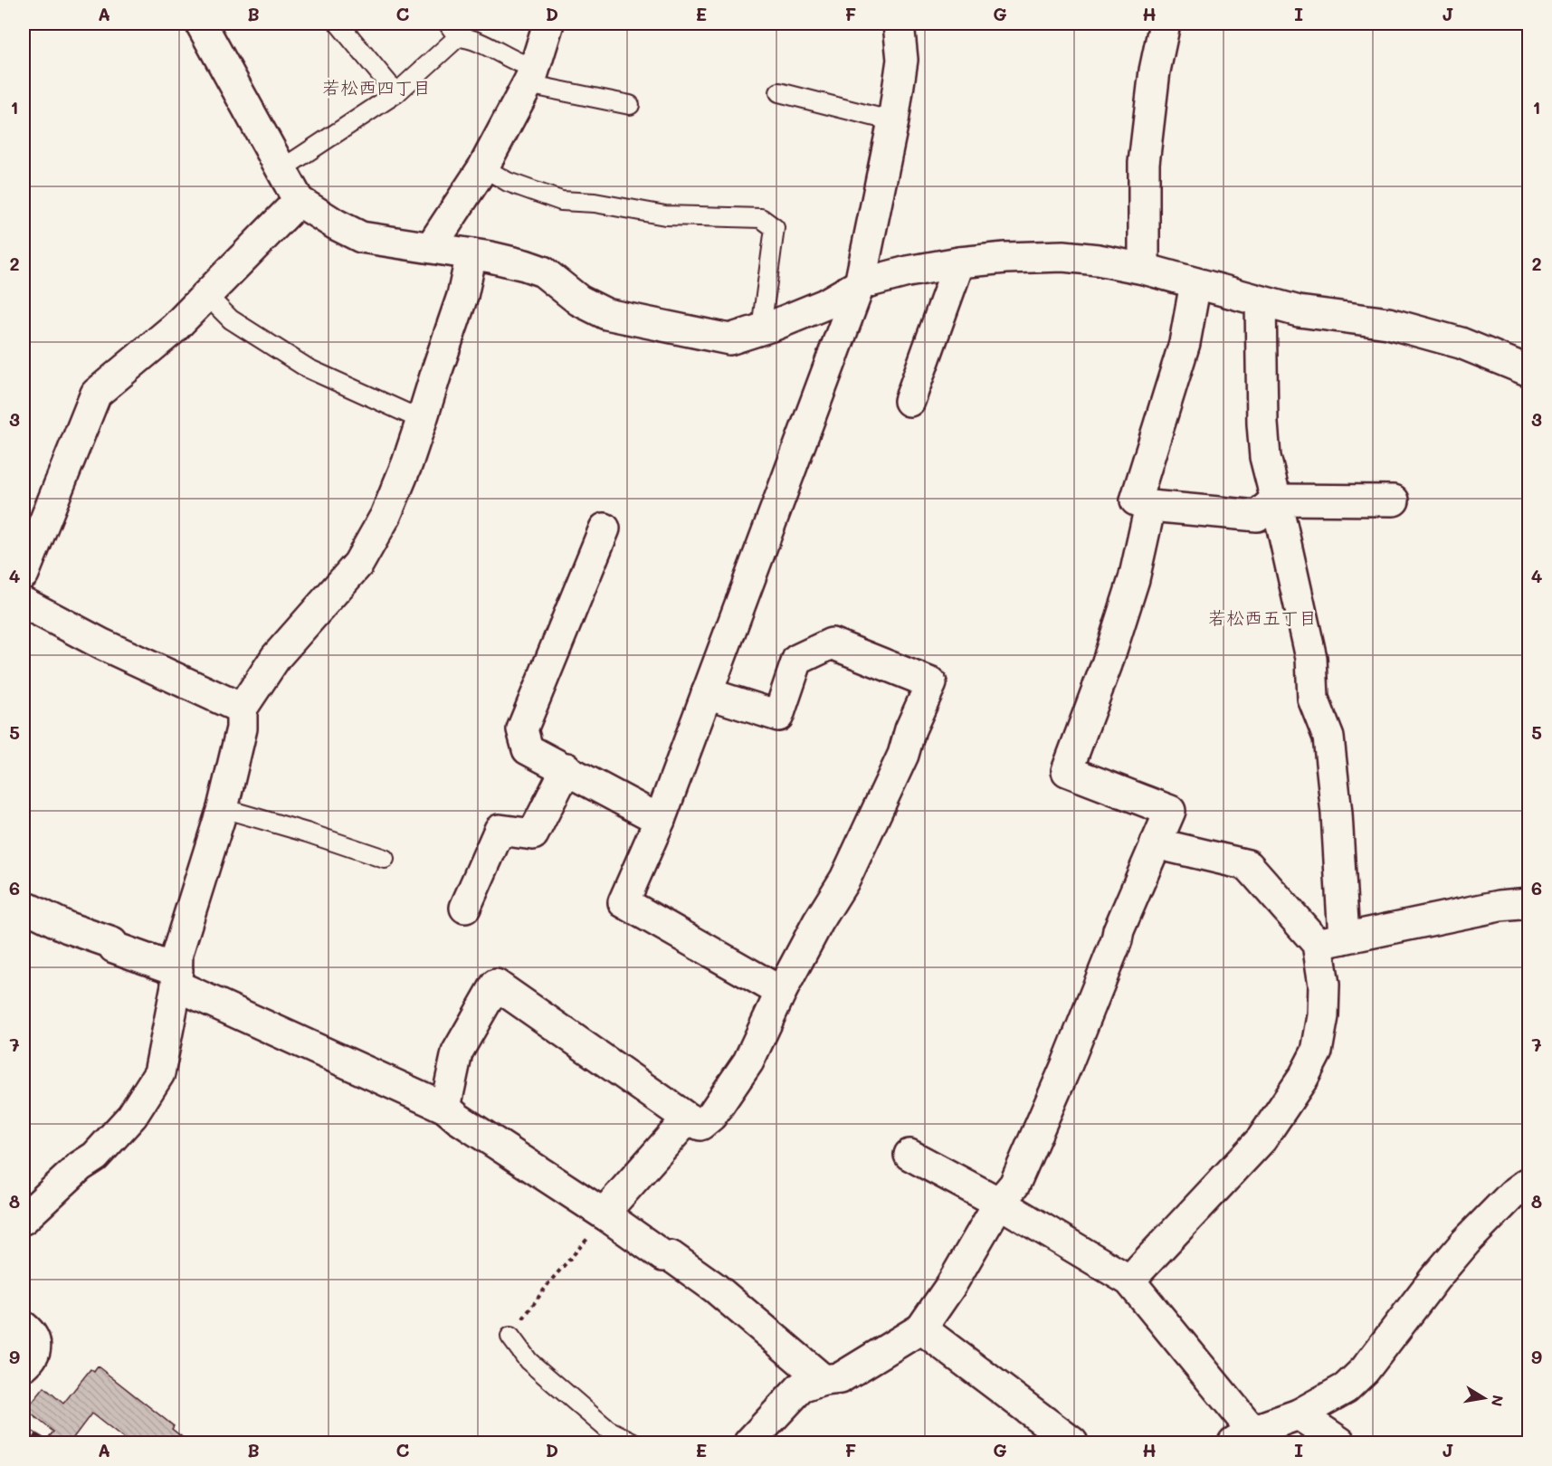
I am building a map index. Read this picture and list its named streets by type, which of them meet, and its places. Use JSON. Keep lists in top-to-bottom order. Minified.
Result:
{"districts":["若松西四丁目","若松西五丁目"],"north":"right","grid":{"columns":["A","B","C","D","E","F","G","H","I","J"],"rows":["1","2","3","4","5","6","7","8","9"]}}
